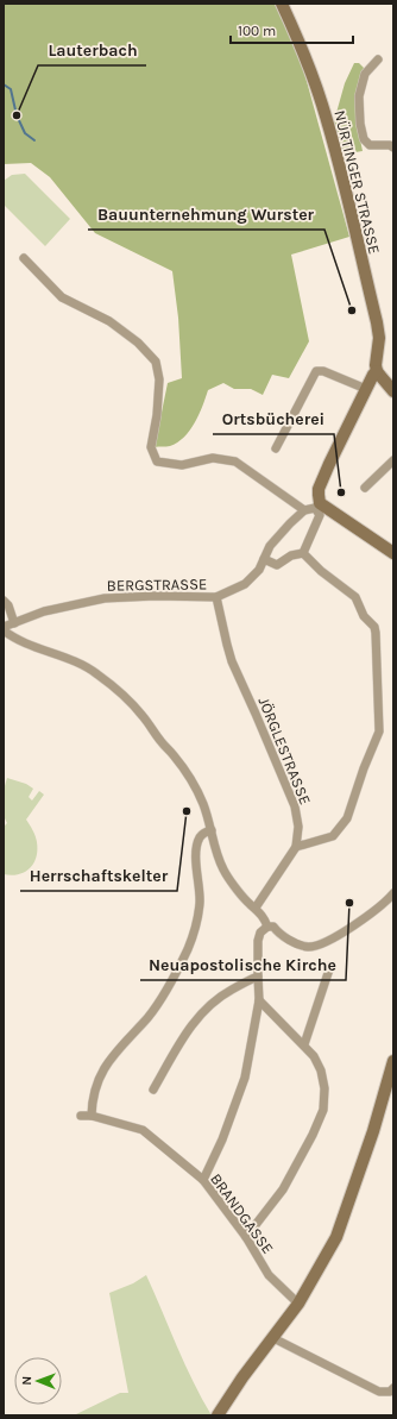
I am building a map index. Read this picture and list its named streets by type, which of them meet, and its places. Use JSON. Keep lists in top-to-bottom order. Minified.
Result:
{"streets":{"street":["NÜRTINGER STRASSE","BERGSTRASSE","JÖRGLESTRASSE","BRANDGASSE"]},"crossings":[["BERGSTRASSE","JÖRGLESTRASSE"]],"places":["Lauterbach","Bauunternehmung Wurster","Ortsbücherei","Herrschaftskelter","Neuapostolische Kirche"],"scale_bar":"100 m","north":"left"}
